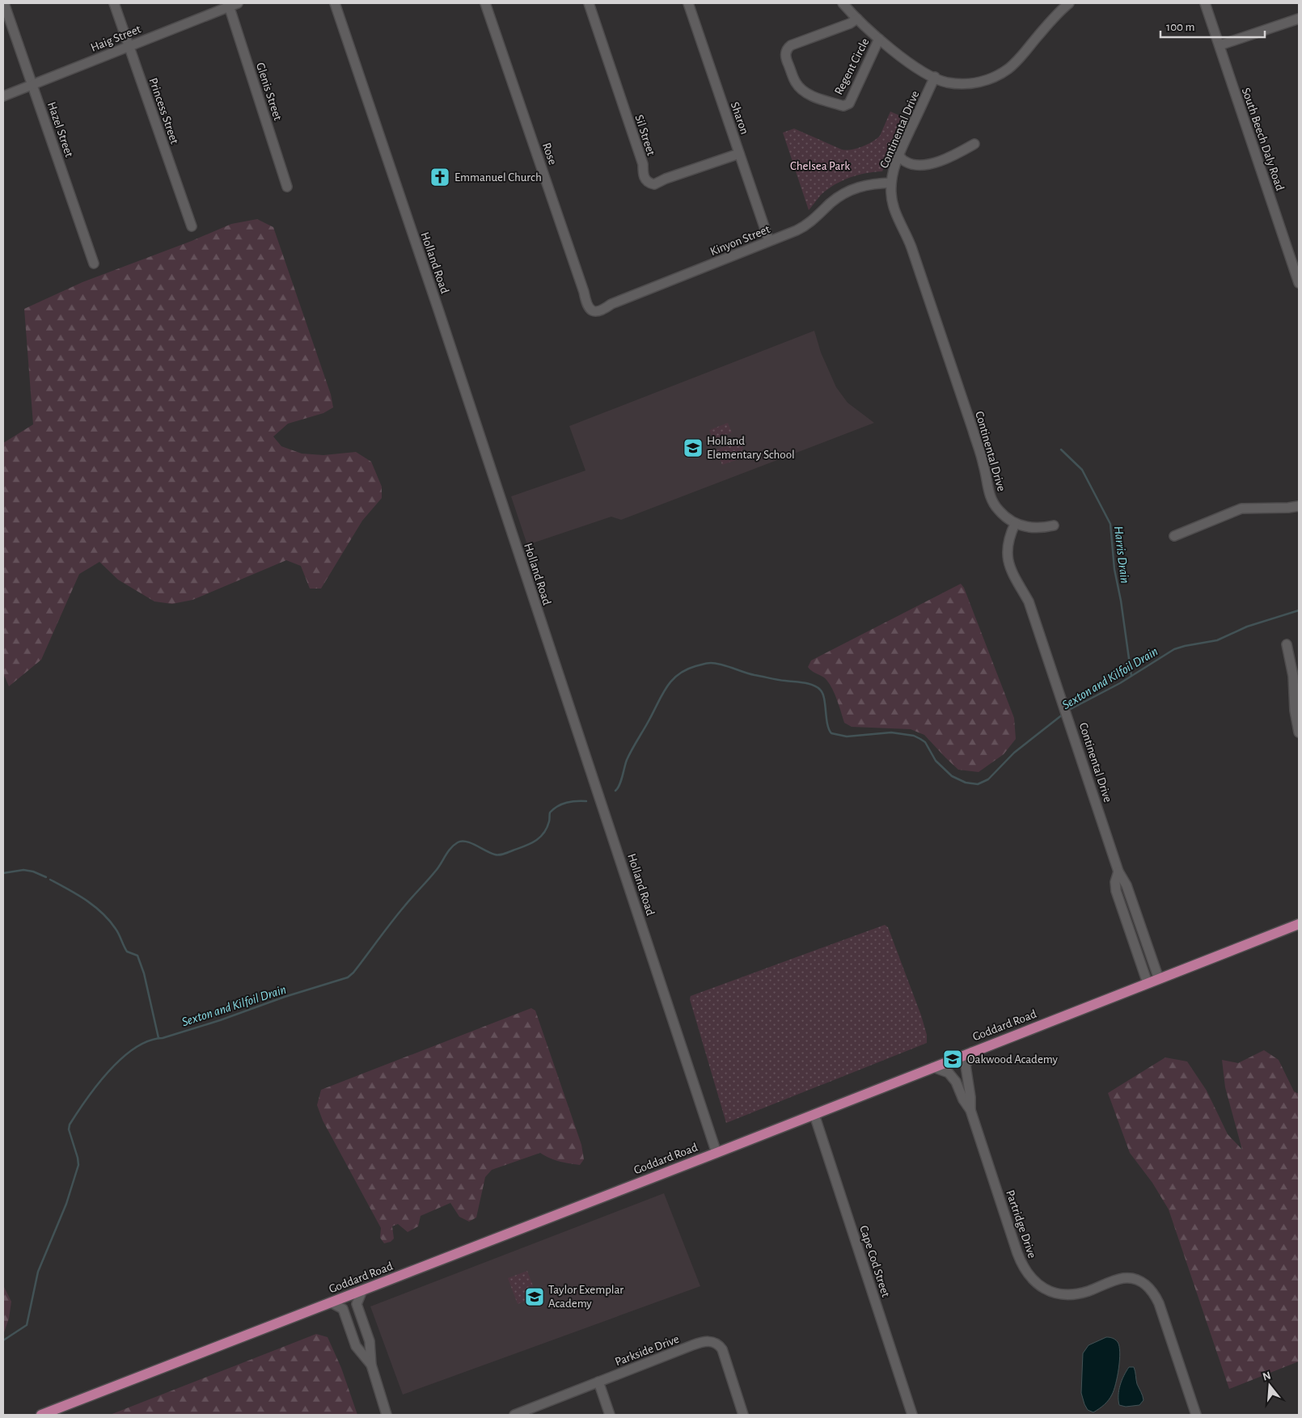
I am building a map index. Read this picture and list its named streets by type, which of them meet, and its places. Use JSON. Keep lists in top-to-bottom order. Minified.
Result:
{"streets":{"main road":["Goddard Road"],"street":["Haig Street","Regent Circle","Glenis Street","Princess Street","Sharon","Hazel Street","Continental Drive","Sil Street","South Beech Daly Road","Rose","Kinyon Street","Holland Road","Partridge Drive","Cape Cod Street","Parkside Drive"]},"crossings":[["Haig Street","Glenis Street"],["Haig Street","Princess Street"],["Haig Street","Hazel Street"],["Sharon","Sil Street"],["Sharon","Kinyon Street"],["Continental Drive","Kinyon Street"],["Continental Drive","Goddard Road"],["Rose","Kinyon Street"],["Holland Road","Goddard Road"],["Goddard Road","Cape Cod Street"]],"water":["Harris Drain","Sexton and Kilfoil Drain"],"parks":["Chelsea Park"],"places":{"church":["Emmanuel Church"],"school or university":["Holland Elementary School","Oakwood Academy","Taylor Exemplar Academy"]},"scale_bar":"100 m","north":"top"}
